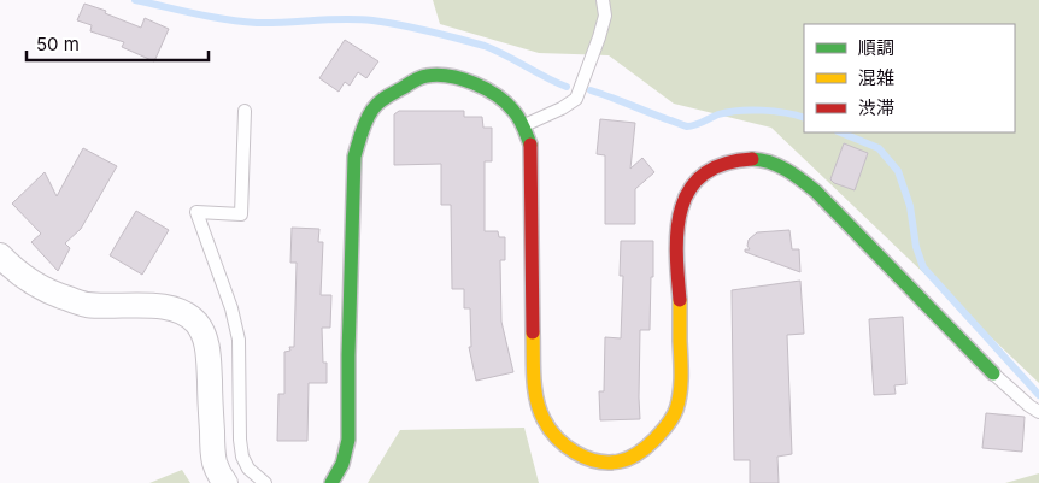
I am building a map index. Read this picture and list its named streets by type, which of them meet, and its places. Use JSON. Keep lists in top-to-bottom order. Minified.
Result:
{"legend":["順調","混雑","渋滞"],"scale_bar":"50 m"}
